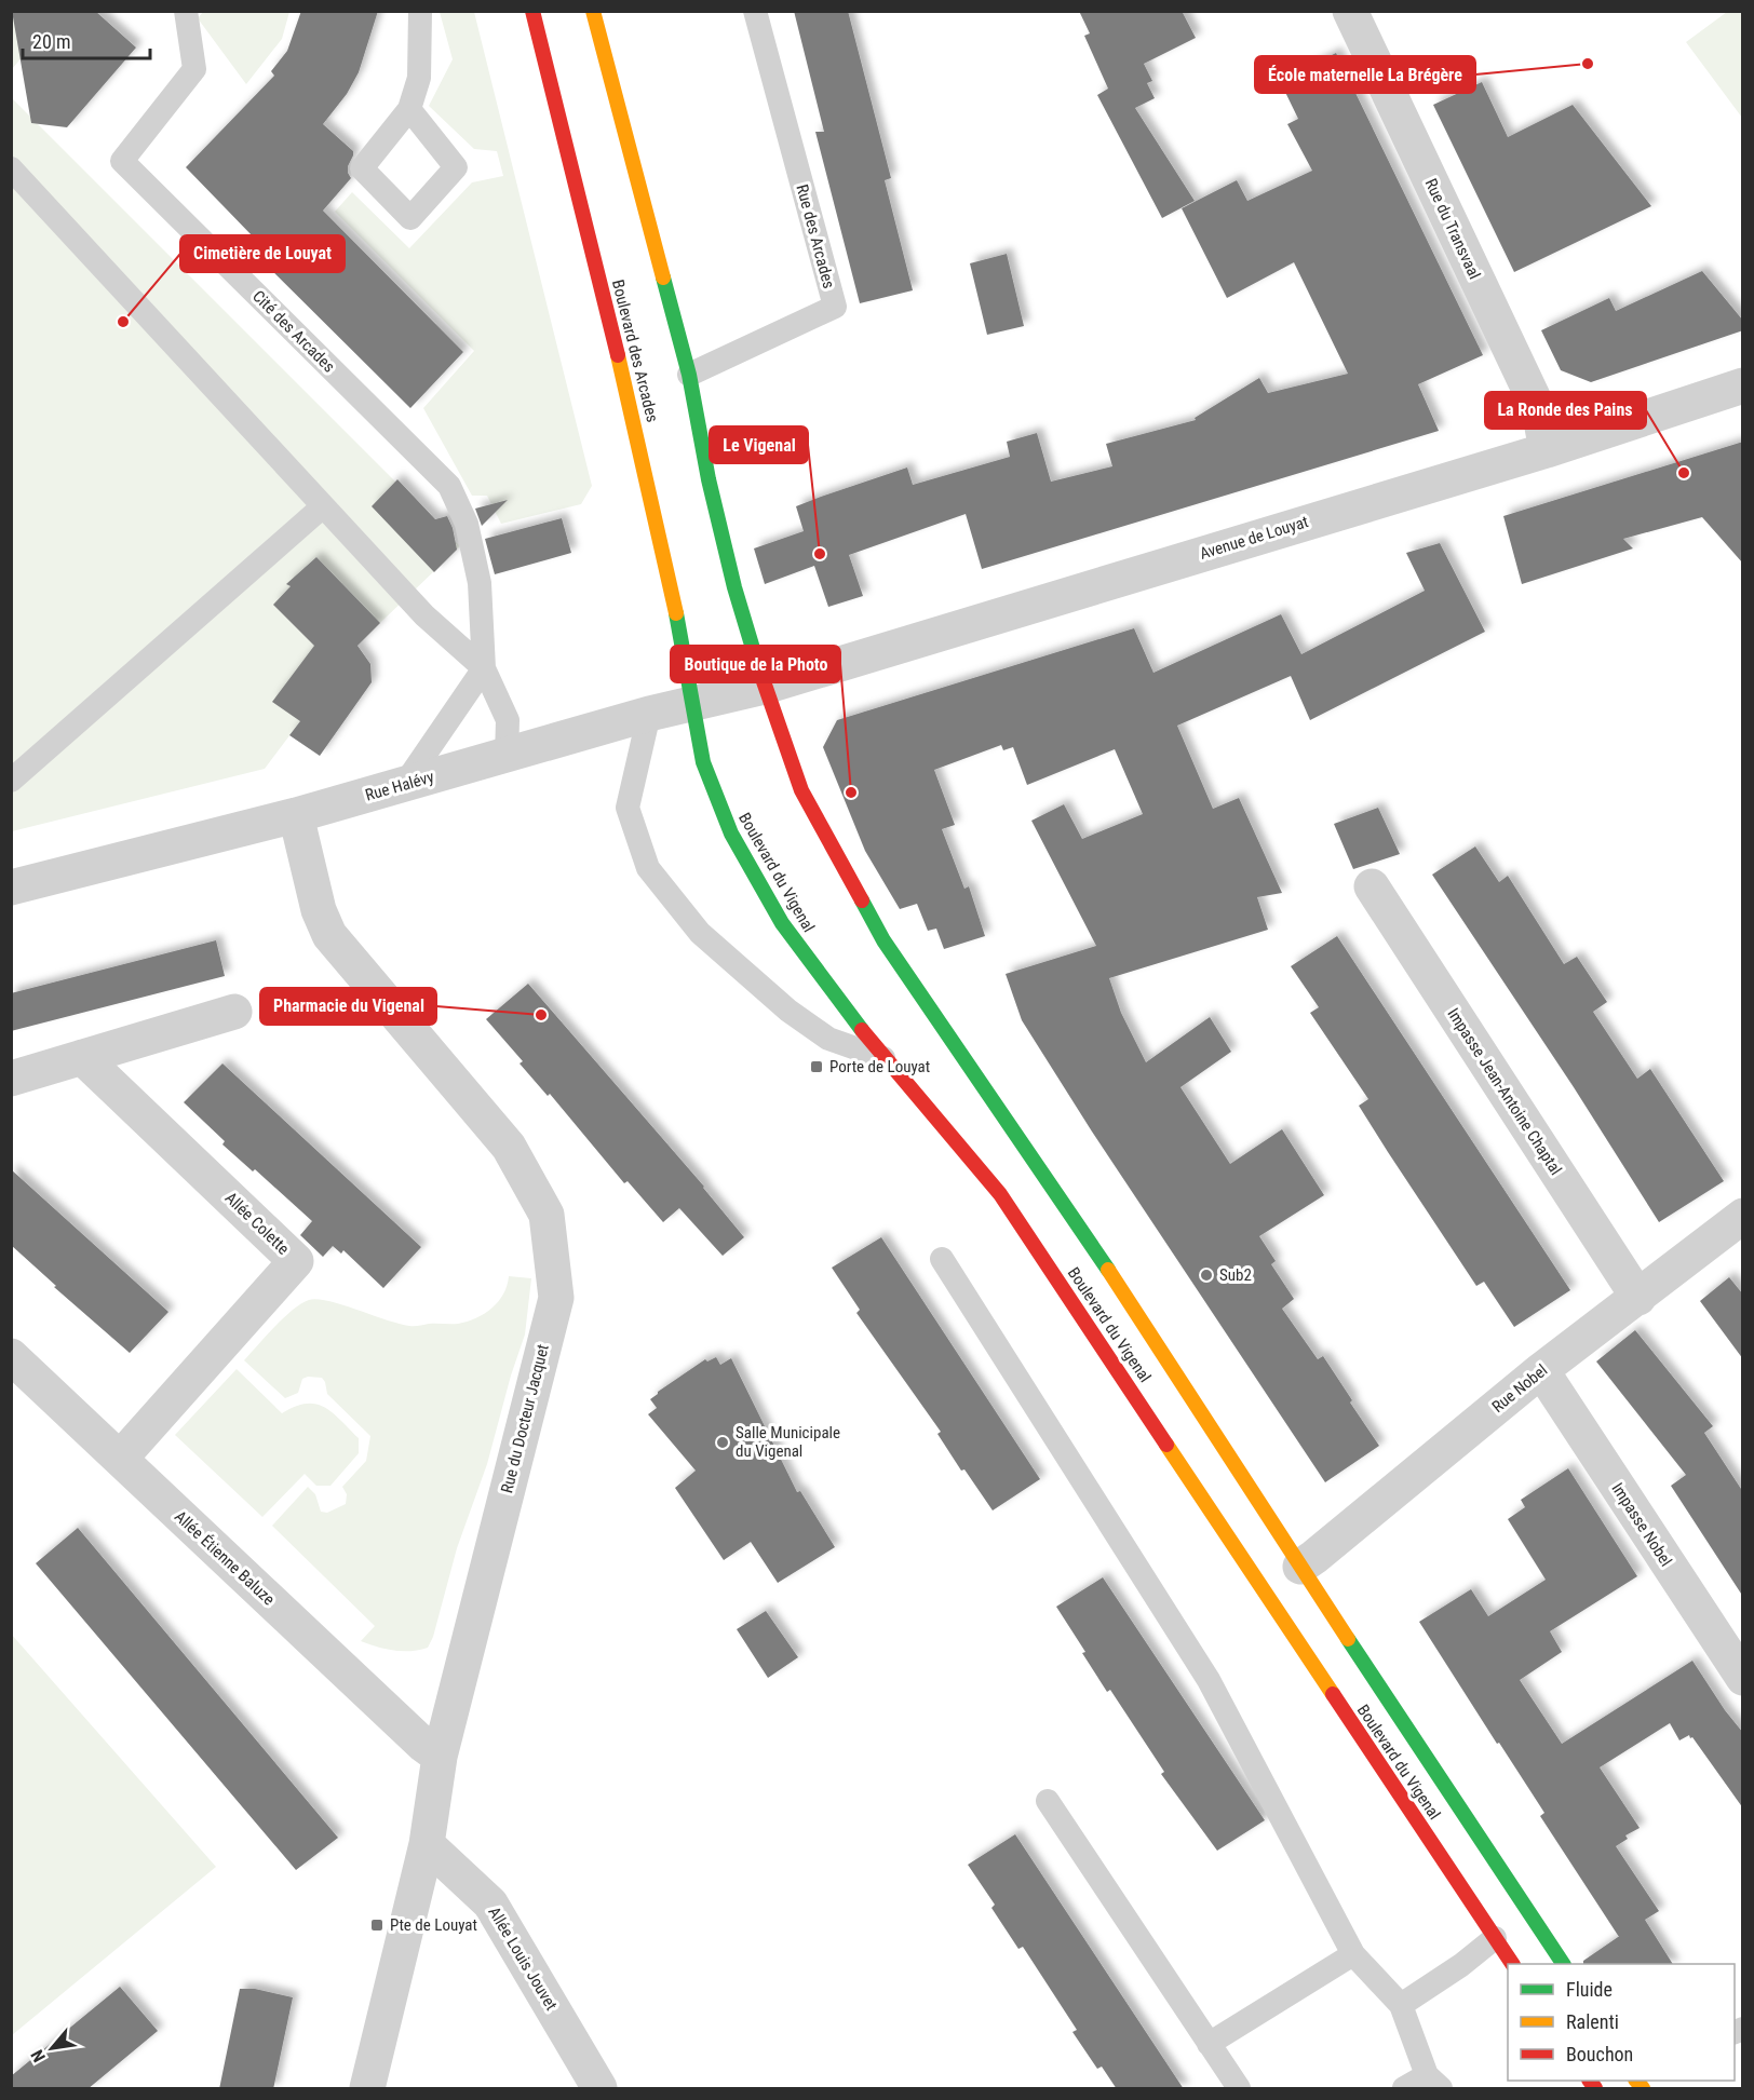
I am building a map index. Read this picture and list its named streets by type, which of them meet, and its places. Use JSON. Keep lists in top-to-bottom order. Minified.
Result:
{"streets":{"main road":["Boulevard des Arcades","Boulevard du Vigenal"],"street":["Rue du Transvaal","Avenue de Louyat","Rue Halévy","Impasse Jean-Antoine Chaptal","Allée Colette","Rue Nobel","Rue du Docteur Jacquet","Impasse Nobel","Allée Étienne Baluze","Allée Louis Jouvet"],"lane":["Rue des Arcades","Cité des Arcades"]},"crossings":[["Rue du Transvaal","Avenue de Louyat"],["Boulevard des Arcades","Rue Halévy"],["Boulevard des Arcades","Boulevard du Vigenal"],["Avenue de Louyat","Rue Halévy"],["Avenue de Louyat","Boulevard du Vigenal"],["Rue Halévy","Boulevard du Vigenal"],["Rue Halévy","Rue du Docteur Jacquet"],["Boulevard du Vigenal","Rue Nobel"],["Impasse Jean-Antoine Chaptal","Rue Nobel"],["Allée Colette","Allée Étienne Baluze"],["Rue Nobel","Impasse Nobel"],["Rue du Docteur Jacquet","Allée Étienne Baluze"],["Rue du Docteur Jacquet","Allée Louis Jouvet"]],"places":{"other":["École maternelle La Brégère","Cimetière de Louyat","La Ronde des Pains","Le Vigenal","Boutique de la Photo","Pharmacie du Vigenal","Sub2","Salle Municipale du Vigenal"],"transit":["Porte de Louyat","Pte de Louyat"]},"legend":["Fluide","Ralenti","Bouchon"],"scale_bar":"20 m","north":"bottom left"}
